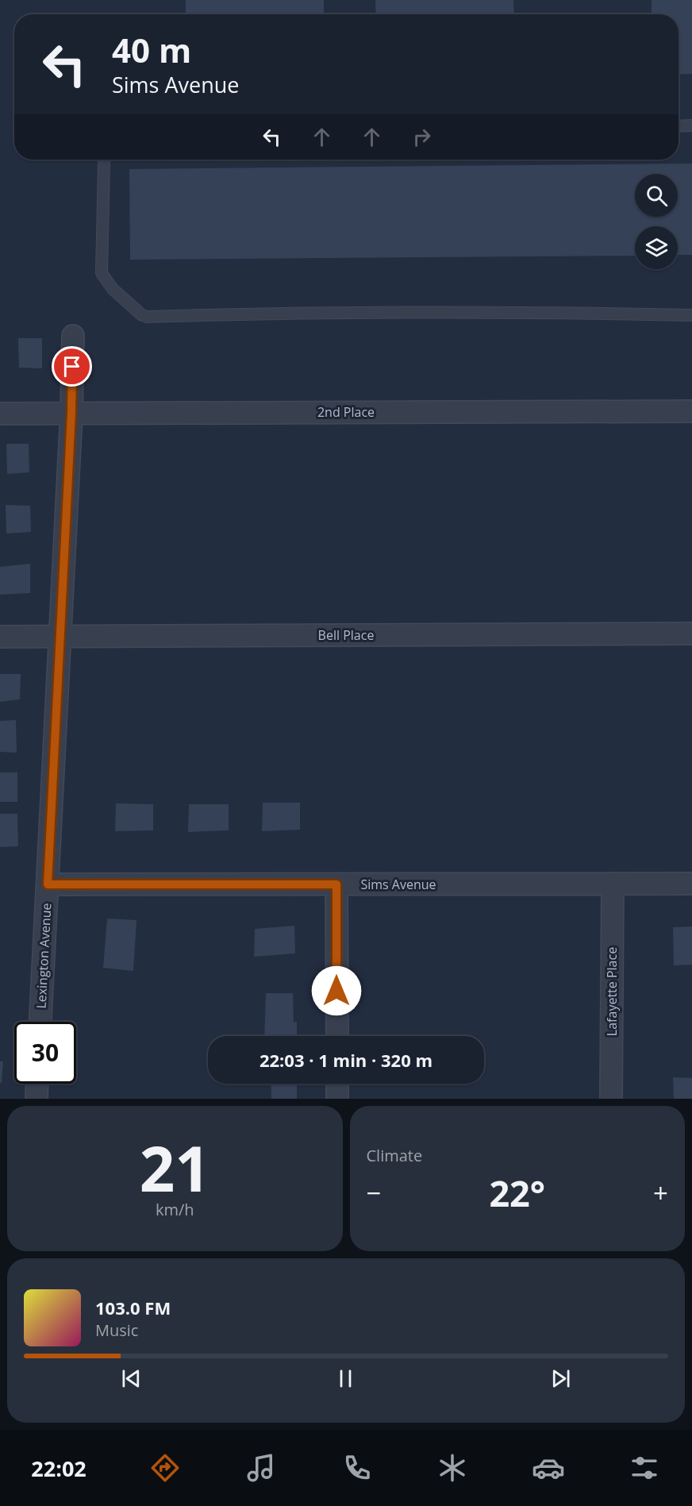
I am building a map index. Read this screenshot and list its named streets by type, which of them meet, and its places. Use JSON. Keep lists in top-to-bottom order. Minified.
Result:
{"streets":{"street":["2nd Place","Bell Place","Sims Avenue","Lexington Avenue","Lafayette Place"]},"crossings":[["2nd Place","Lexington Avenue"],["Bell Place","Lexington Avenue"],["Sims Avenue","Lexington Avenue"],["Sims Avenue","Lafayette Place"]],"page":{"turn":["40 m","Sims Avenue"],"limit":"30","trip":"22:03 · 1 min · 320 m","tile":[["21","km/h"],"Climate"],"heat":["−","22°","+"],"song":["103.0 FM","Music"],"tabs":"22:02"}}
